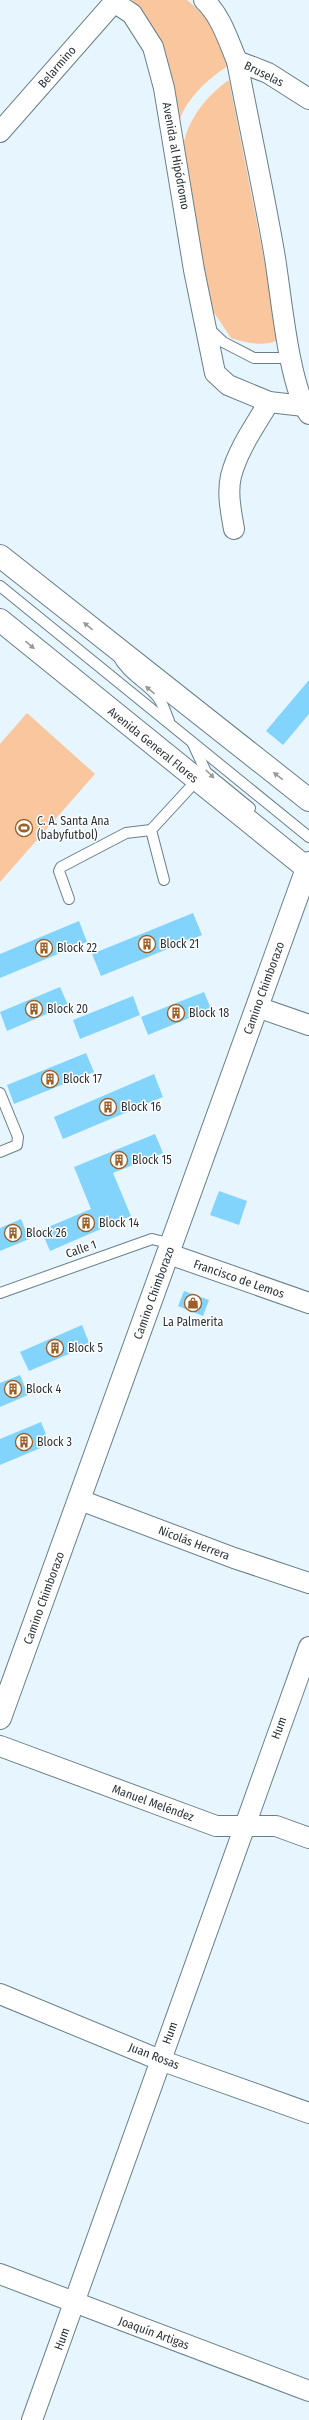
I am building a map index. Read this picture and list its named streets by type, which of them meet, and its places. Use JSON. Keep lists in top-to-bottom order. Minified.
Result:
{"streets":{"street":["Belarmino","Bruselas","Avenida al Hipódromo","Avenida General Flores","Camino Chimborazo","Francisco de Lemos","Nicolás Herrera","Hum","Manuel Meléndez","Juan Rosas","Joaquín Artigas"],"lane":["Calle 1"]},"crossings":[["Belarmino","Avenida al Hipódromo"],["Bruselas","Avenida al Hipódromo"],["Avenida General Flores","Camino Chimborazo"],["Camino Chimborazo","Calle 1"],["Camino Chimborazo","Francisco de Lemos"],["Camino Chimborazo","Nicolás Herrera"],["Calle 1","Francisco de Lemos"],["Hum","Manuel Meléndez"],["Hum","Juan Rosas"],["Hum","Joaquín Artigas"]],"places":{"sports":["C. A. Santa Ana (babyfutbol)"],"building":["Block 21","Block 22","Block 20","Block 18","Block 17","Block 16","Block 15","Block 14","Block 26","Block 5","Block 4","Block 3"],"shop":["La Palmerita"]}}
